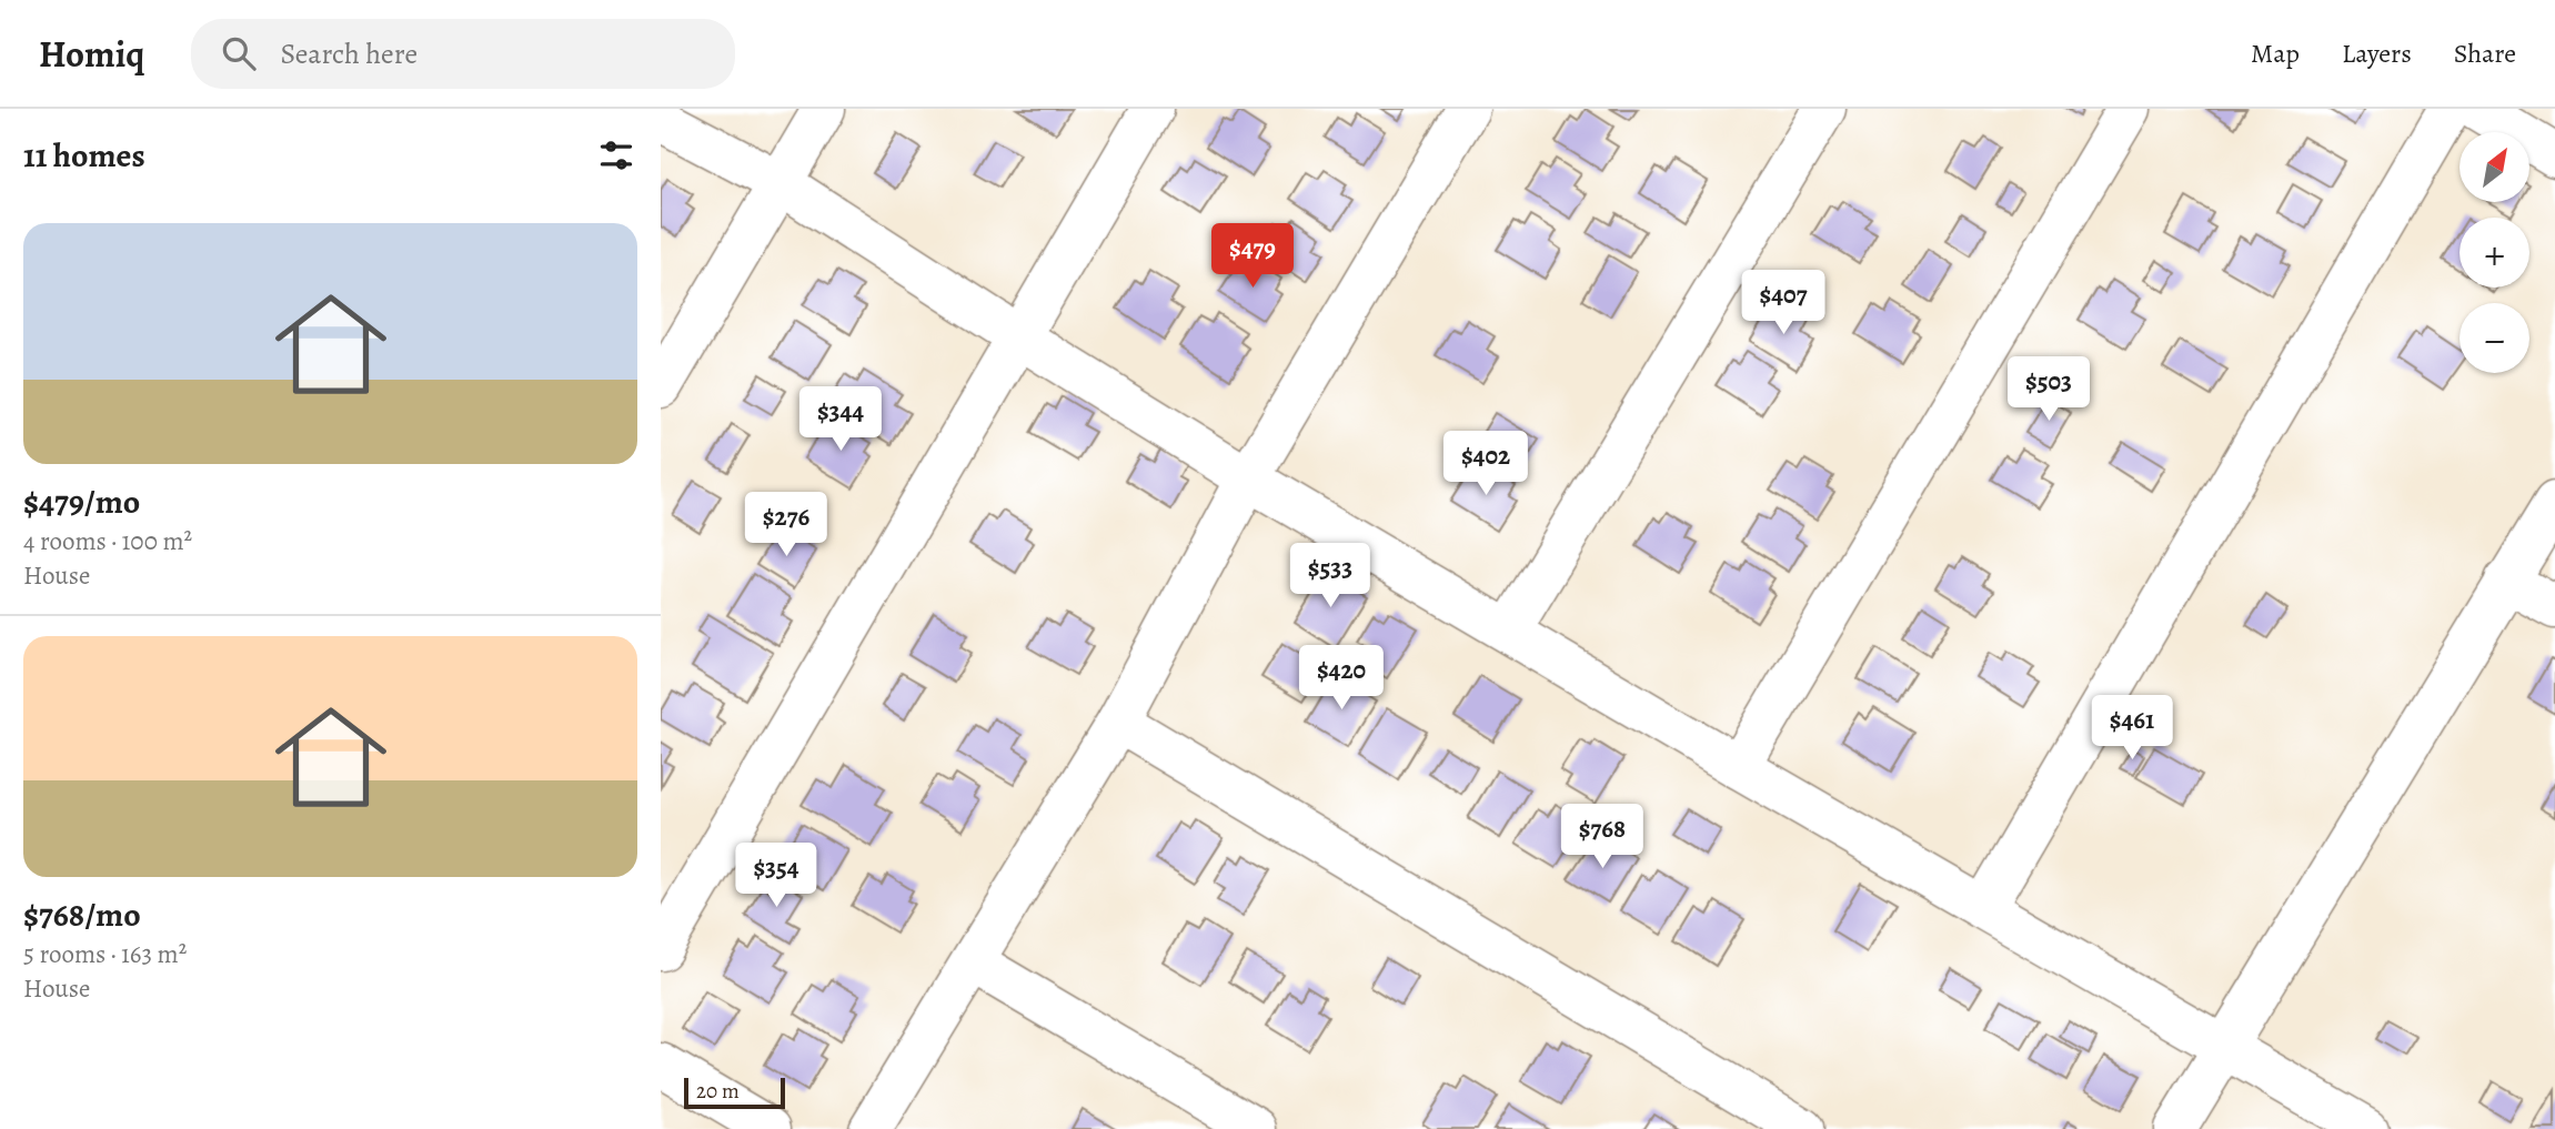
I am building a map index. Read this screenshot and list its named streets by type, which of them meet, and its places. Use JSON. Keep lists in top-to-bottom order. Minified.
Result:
{"scale_bar":"20 m","north":"top right","page":{"header":"Homiq","search":"Search here","nav":["Map","Layers","Share"],"heading":"11 homes","map_buttons":["+","−"],"list":[{"name":"$479/mo","note":"4 rooms · 100 m² · House"},{"name":"$768/mo","note":"5 rooms · 163 m² · House"}],"price":["$479","$407","$503","$344","$402","$276","$533","$420","$461","$768","$354"],"scale":"20 m"}}
